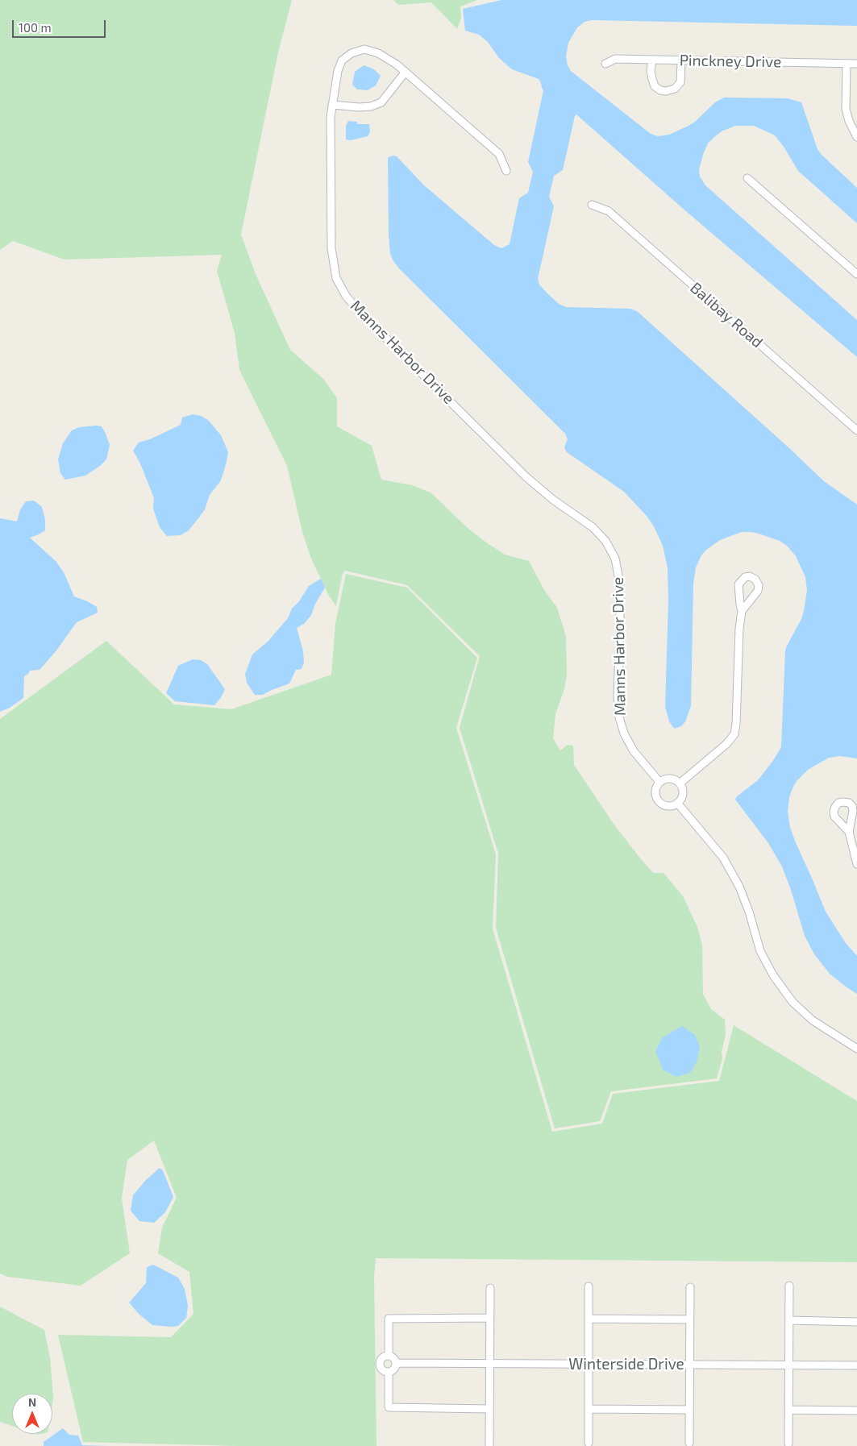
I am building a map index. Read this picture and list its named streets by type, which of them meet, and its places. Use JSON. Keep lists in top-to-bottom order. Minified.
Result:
{"streets":{"street":["Pinckney Drive","Balibay Road","Manns Harbor Drive","Winterside Drive"]},"scale_bar":"100 m","north":"top"}
